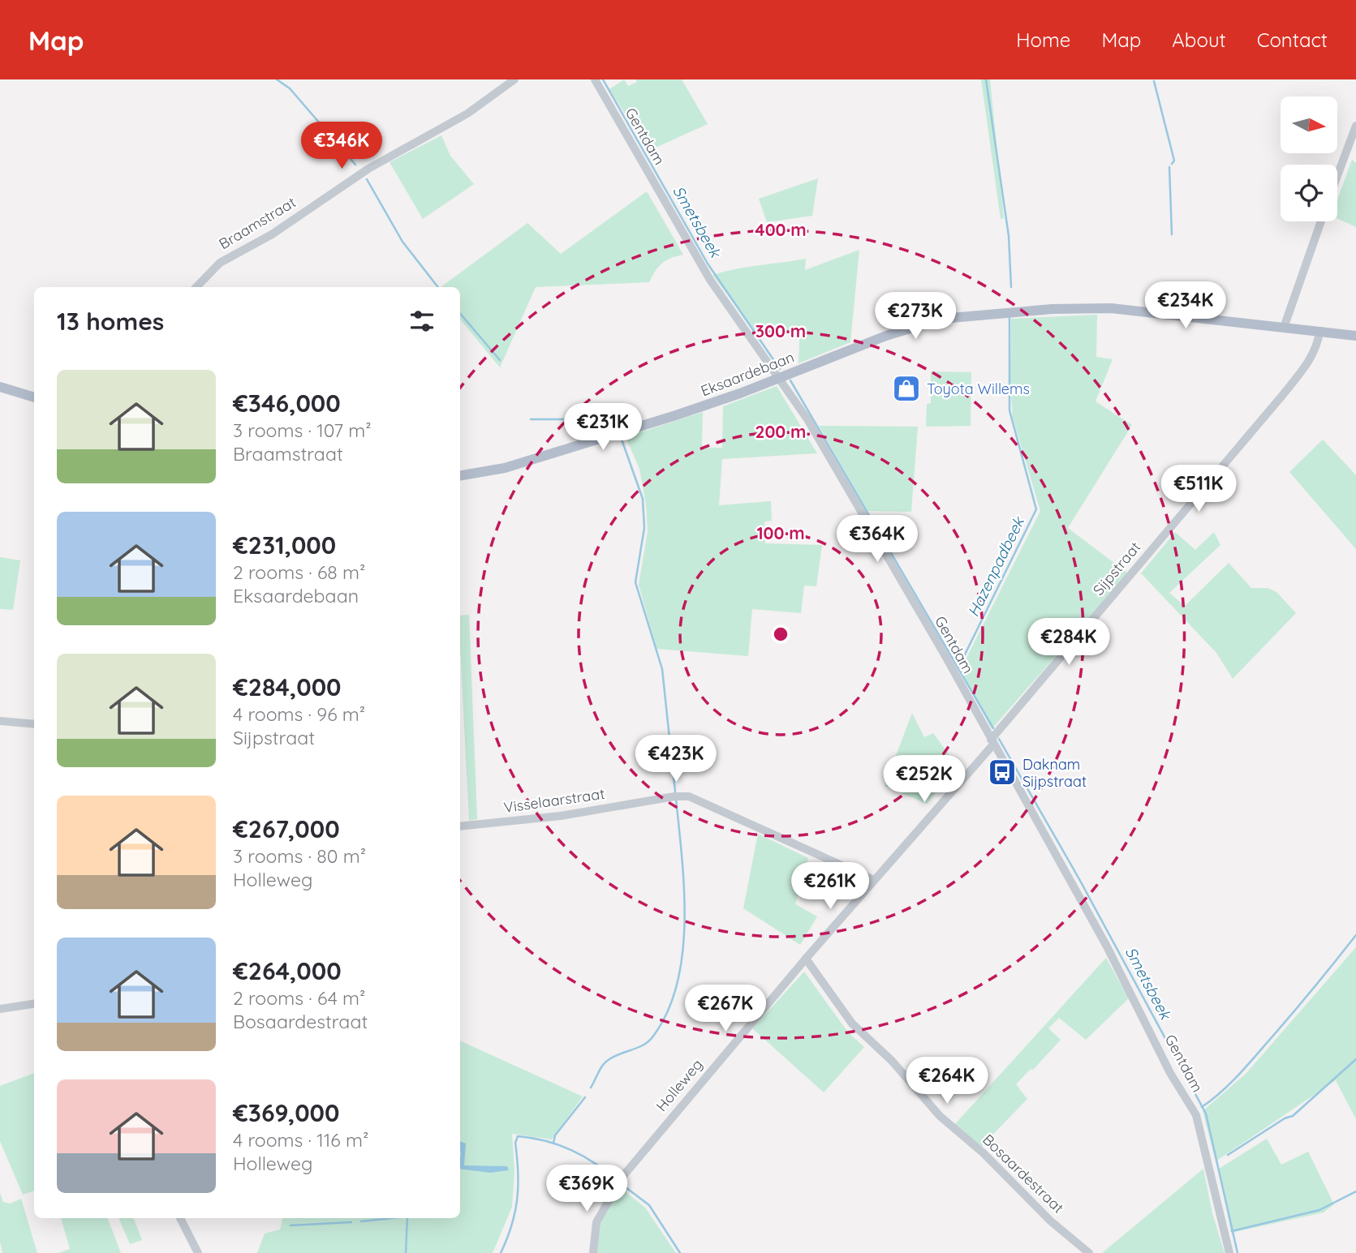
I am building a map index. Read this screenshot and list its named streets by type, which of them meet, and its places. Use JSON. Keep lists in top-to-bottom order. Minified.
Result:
{"streets":{"main road":["Eksaardebaan"],"street":["Gentdam","Braamstraat","Sijpstraat","Visselaarstraat","Holleweg","Bosaardestraat"]},"crossings":[["Gentdam","Eksaardebaan"],["Gentdam","Sijpstraat"],["Gentdam","Holleweg"],["Eksaardebaan","Sijpstraat"],["Sijpstraat","Holleweg"],["Visselaarstraat","Holleweg"],["Holleweg","Bosaardestraat"]],"water":["Smetsbeek","Hazenpadbeek"],"places":{"shop":["Toyota Willems"],"bus stop":["Daknam Sijpstraat"]},"north":"right","page":{"header":"Map","nav":["Home","Map","About","Contact"],"price":["€346K","€234K","€273K","€231K","€511K","€364K","€284K","€423K","€252K","€261K","€267K","€264K","€369K"],"heading":"13 homes","list":[{"name":"€346,000","note":"3 rooms · 107 m² · Braamstraat"},{"name":"€231,000","note":"2 rooms · 68 m² · Eksaardebaan"},{"name":"€284,000","note":"4 rooms · 96 m² · Sijpstraat"},{"name":"€267,000","note":"3 rooms · 80 m² · Holleweg"},{"name":"€264,000","note":"2 rooms · 64 m² · Bosaardestraat"},{"name":"€369,000","note":"4 rooms · 116 m² · Holleweg"}]},"rings":["400 m","300 m","200 m","100 m"]}
